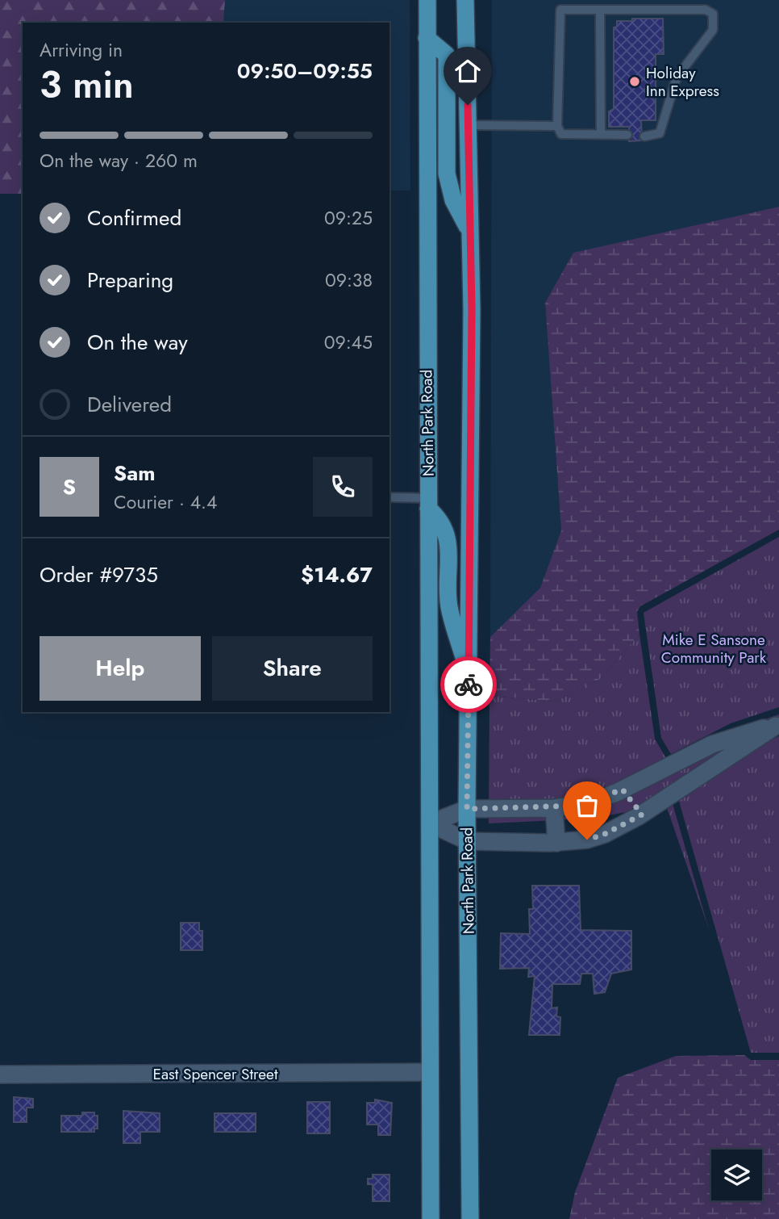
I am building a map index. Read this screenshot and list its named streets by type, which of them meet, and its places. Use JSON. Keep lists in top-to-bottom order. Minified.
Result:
{"streets":{"main road":["North Park Road"],"street":["East Spencer Street"]},"crossings":[["North Park Road","East Spencer Street"]],"parks":["Mike E Sansone Community Park"],"places":["Holiday Inn Express"],"page":{"heading":["3 min","Arriving in","09:50–09:55"],"panel":["Sam","Courier · 4.4","Order #9735","$14.67"],"bar":"On the way · 260 m","list":[["Confirmed","09:25"],["Preparing","09:38"],["On the way","09:45"],"Delivered"],"round":"S","buttons":["Help","Share"]}}
